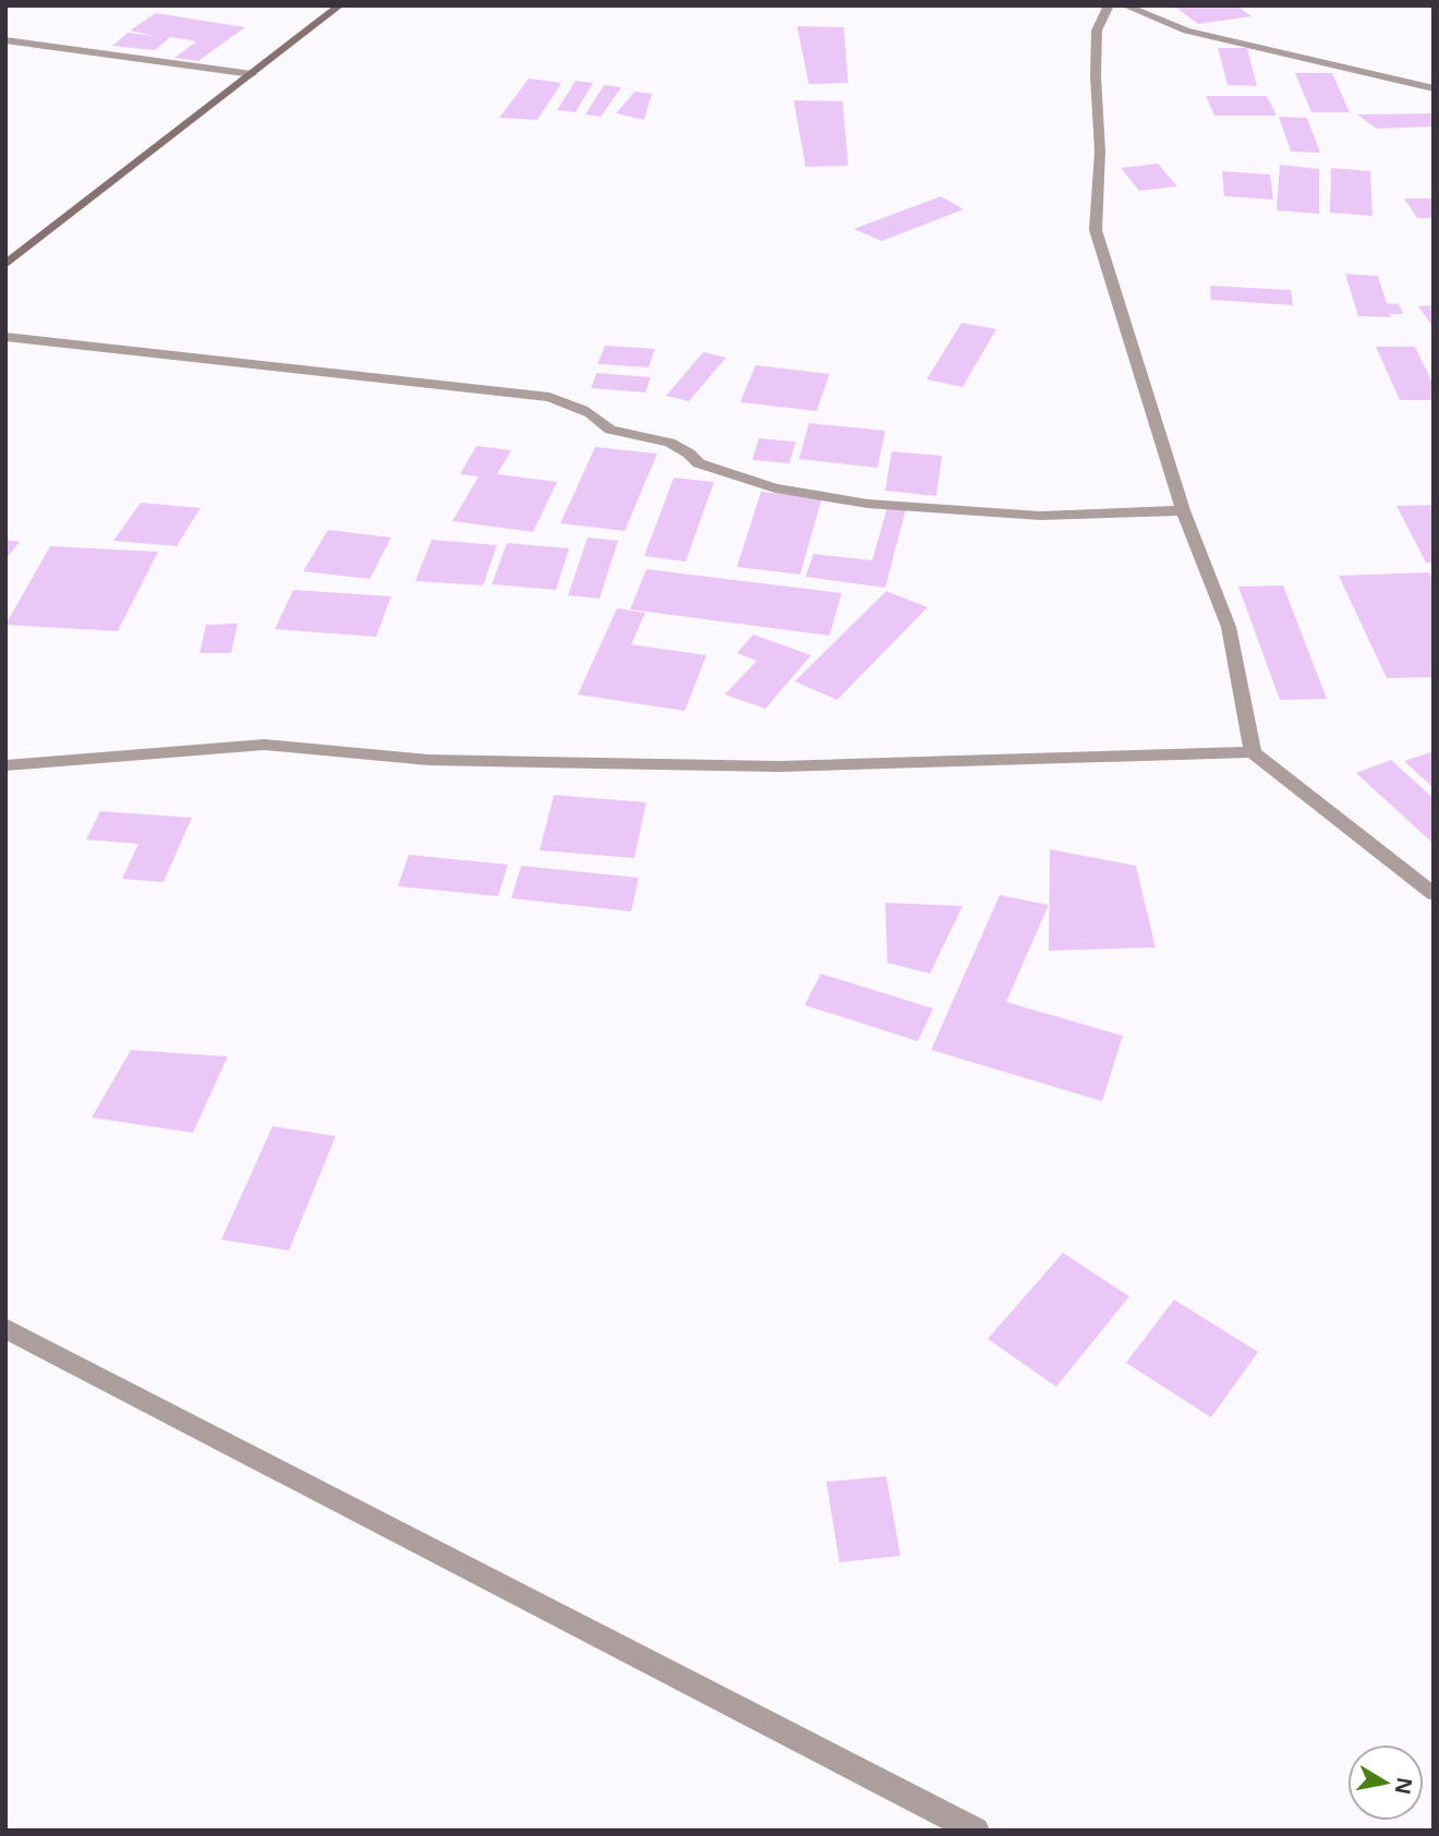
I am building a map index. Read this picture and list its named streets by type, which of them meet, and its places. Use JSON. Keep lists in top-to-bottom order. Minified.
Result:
{"north":"right"}
